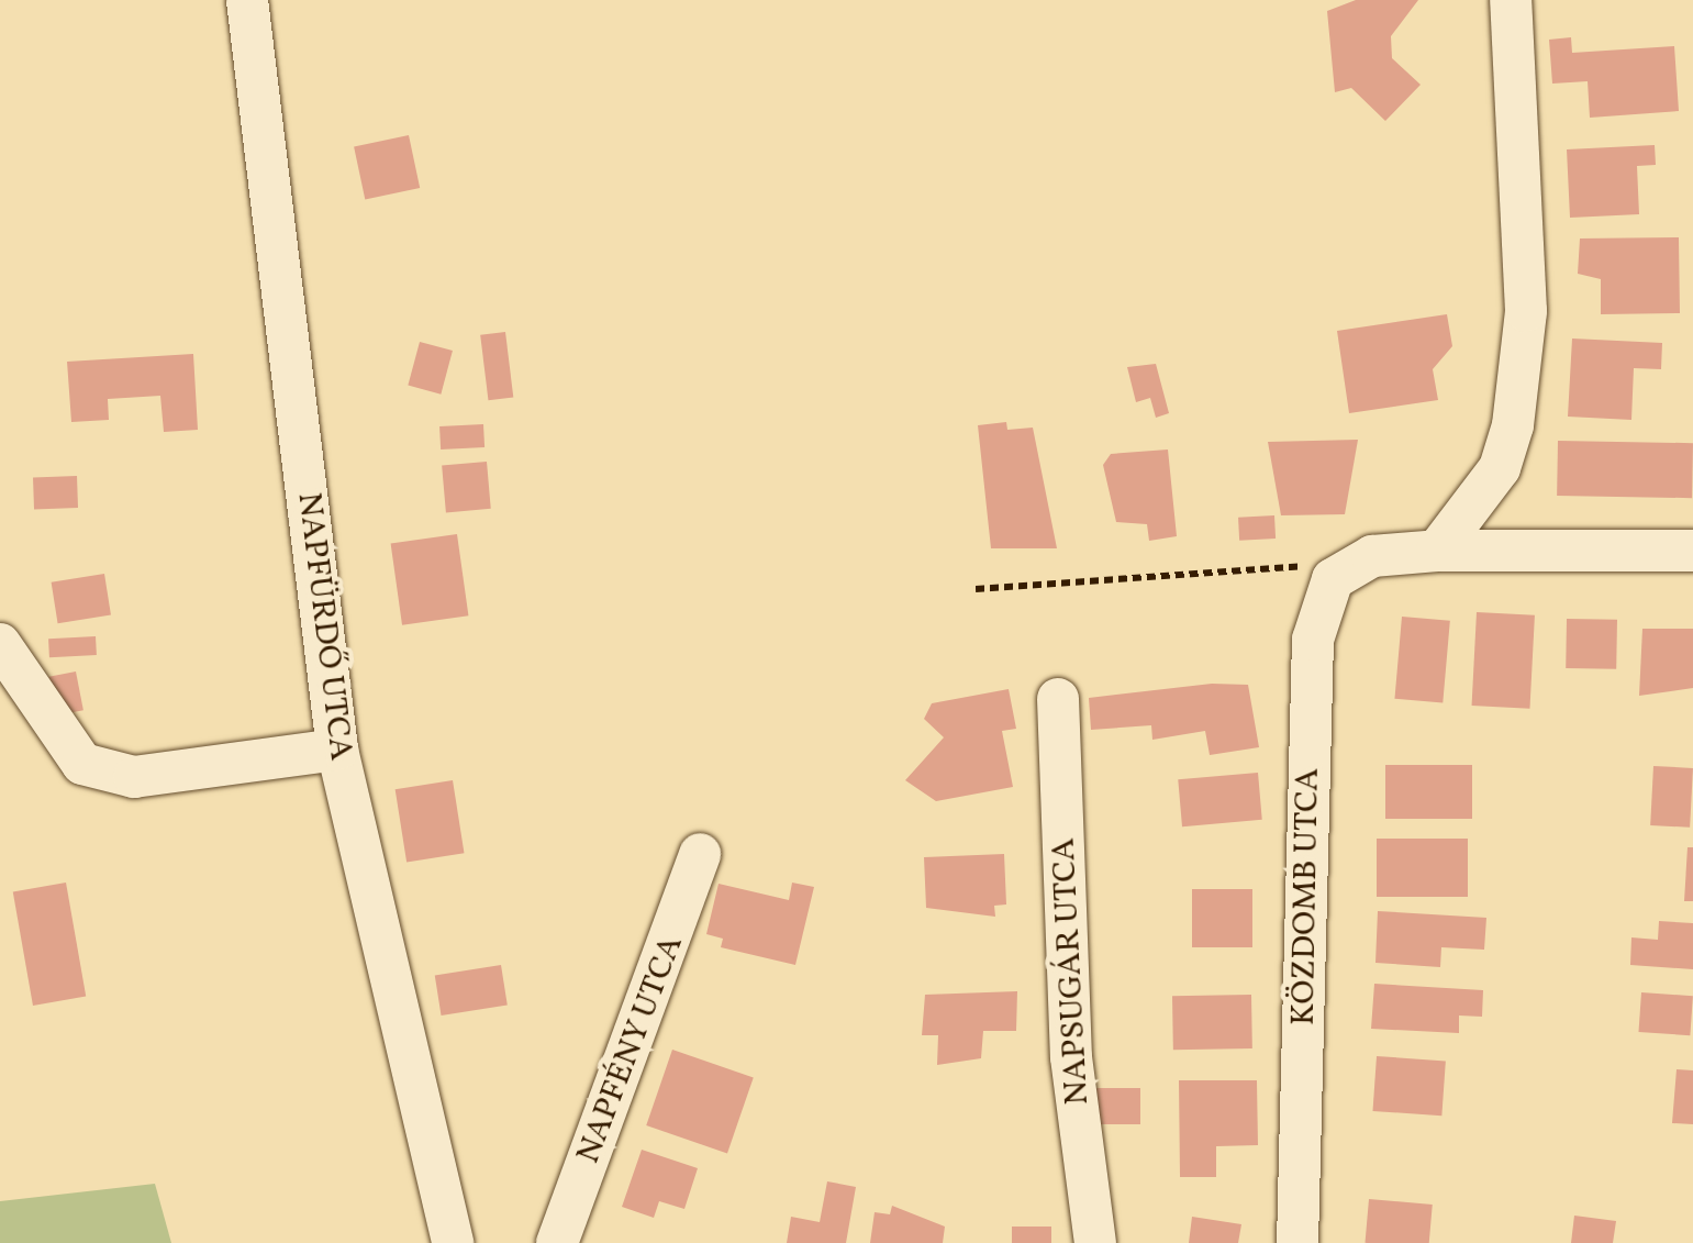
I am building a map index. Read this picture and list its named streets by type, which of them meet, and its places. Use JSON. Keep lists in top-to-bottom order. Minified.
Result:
{"streets":{"street":["NAPFÜRDŐ UTCA","KÖZDOMB UTCA","NAPSUGÁR UTCA","NAPFÉNY UTCA"]}}
